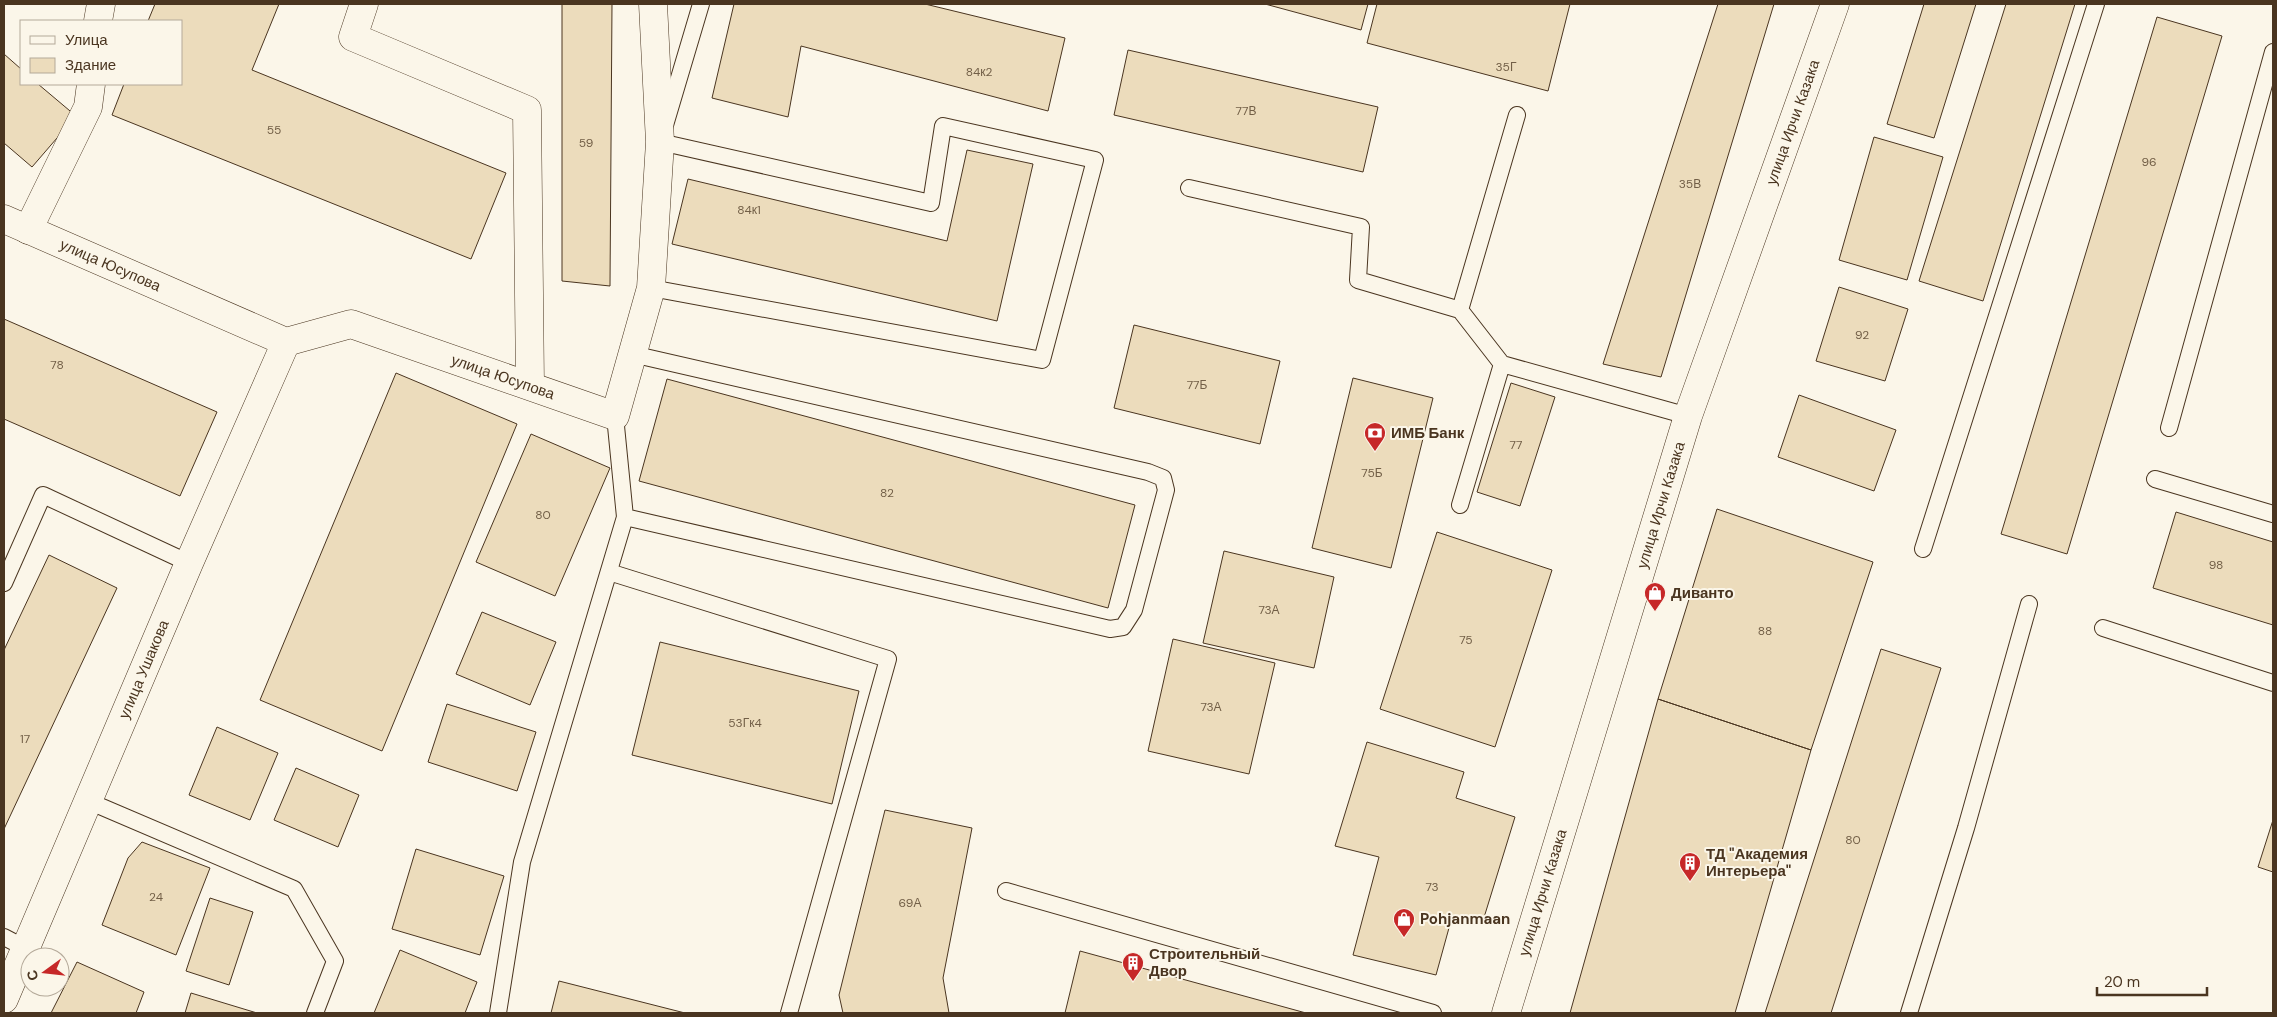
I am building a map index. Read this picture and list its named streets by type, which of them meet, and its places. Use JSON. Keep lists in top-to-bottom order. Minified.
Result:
{"streets":{"street":["улица Ирчи Казака","улица Юсупова","улица Ушакова"]},"crossings":[["улица Юсупова","улица Ушакова"]],"places":{"bank":["ИМБ Банк"],"shop":["Диванто","Pohjanmaan"],"building":["ТД \"Академия Интерьера\"","Строительный Двор"]},"house_numbers":["35Г","84к2","77В","55","59","96","35В","84к1","92","78","77Б","77","75Б","82","80","98","73А","88","75","73А","53Гк4","17","80","73","24","69А"],"legend":["Улица","Здание"],"scale_bar":"20 m","north":"left"}
